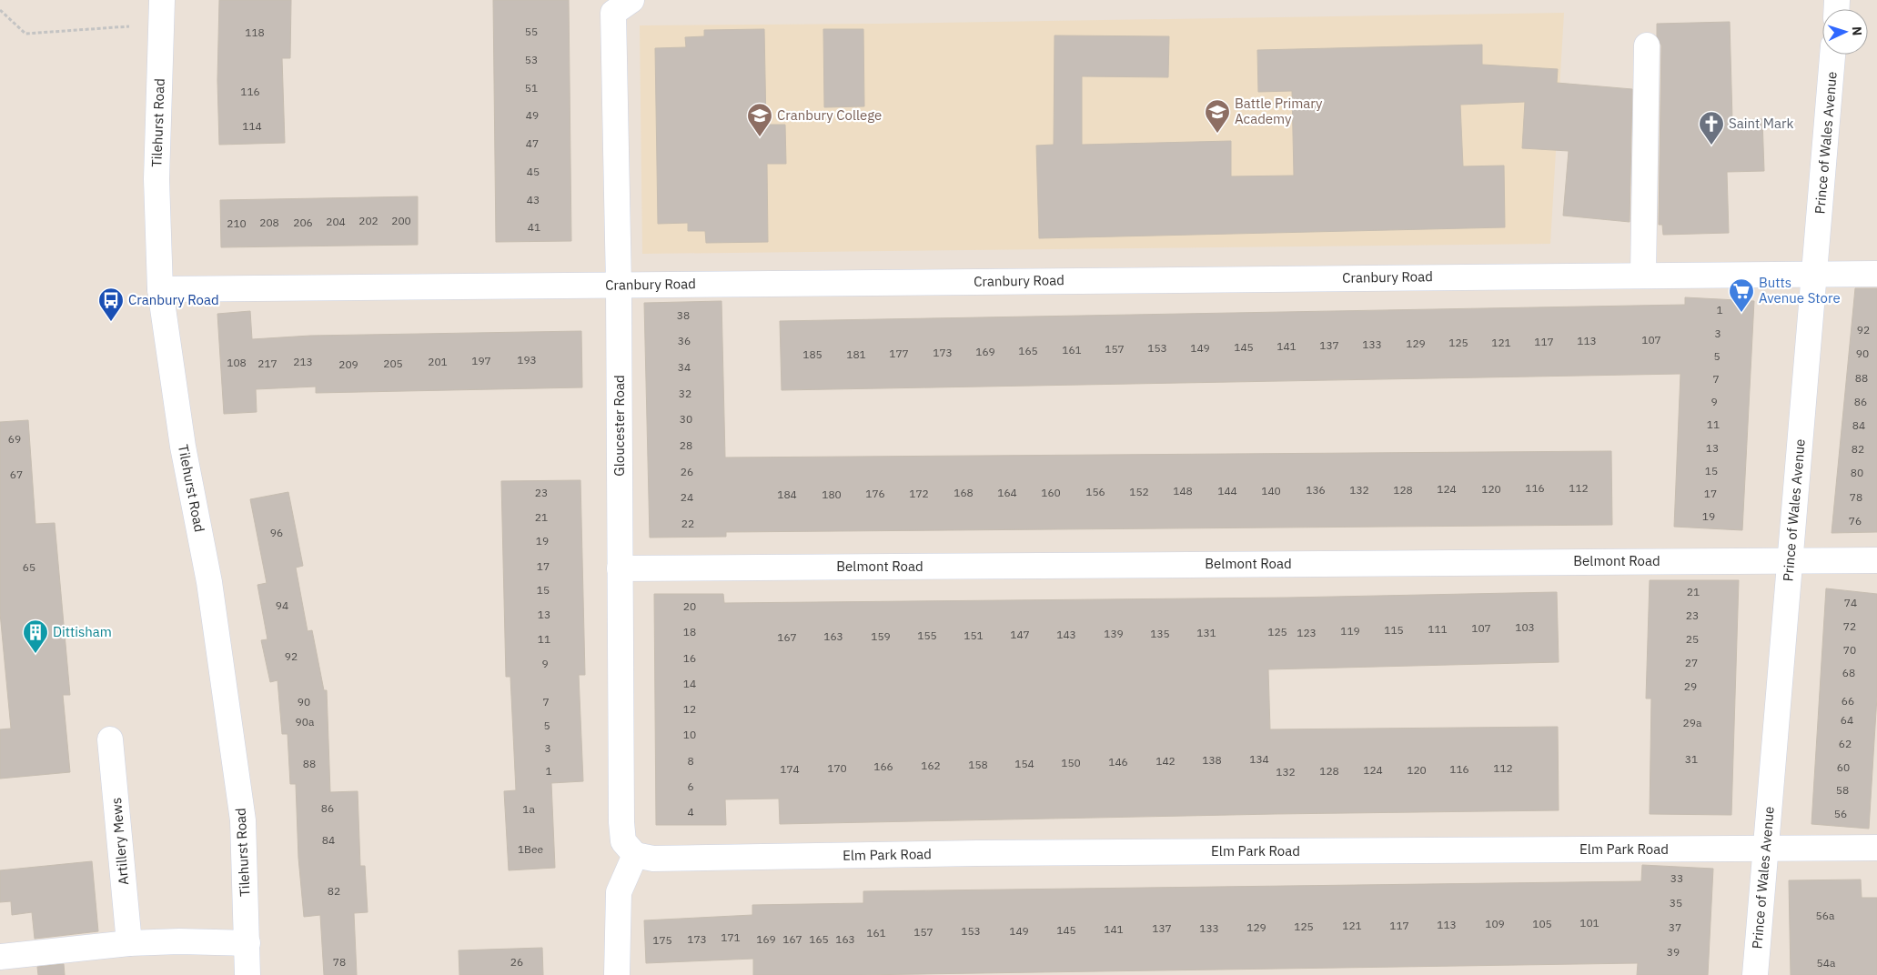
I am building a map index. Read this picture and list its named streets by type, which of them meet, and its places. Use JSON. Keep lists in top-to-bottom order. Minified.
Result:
{"streets":{"street":["Tilehurst Road","Prince of Wales Avenue","Cranbury Road","Gloucester Road","Belmont Road","Artillery Mews","Elm Park Road"]},"crossings":[["Tilehurst Road","Cranbury Road"],["Prince of Wales Avenue","Cranbury Road"],["Prince of Wales Avenue","Belmont Road"],["Prince of Wales Avenue","Elm Park Road"],["Cranbury Road","Gloucester Road"],["Gloucester Road","Belmont Road"],["Gloucester Road","Elm Park Road"]],"places":{"school or university":["Battle Primary Academy","Cranbury College"],"church":["Saint Mark"],"supermarket":["Butts Avenue Store"],"bus stop":["Cranbury Road"],"building":["Dittisham"]},"house_numbers":["55","118","53","51","116","49","114","47","45","43","202","200","204","208","206","210","41","1","38","92","3","107","36","113","117","125","121","129","133","137","141","145","153","149","157","161","165","169","173","177","90","185","181","5","193","197","213","201","108","217","205","209","34","88","7","32","9","86","30","11","84","69","28","13","82","15","26","80","67","116","112","124","120","136","132","128","148","144","140","156","152","23","168","164","160","176","172","17","184","180","24","78","19","21","76","22","96","19","17","65","15","21","74","94","20","13","23","72","103","107","111","115","119","18","125","131","123","139","135","147","143","155","151","163","159","167","11","25","70","92","16","27","9","68","14","29","66","90","7","12","64","90a","29a","5","10","62","3","134","31","138","8","142","146","150","88","154","158","162","166","60","170","112","174","116","124","120","1","128","132","6","58","86","1a","4","56","84","1Bee","33","82","35","56a","101","109","105","113","121","117","125","129","37","137","133","141","145","153","149","157","161","171","173","169","167","165","163","175","39","78","26","54a"],"north":"right"}
